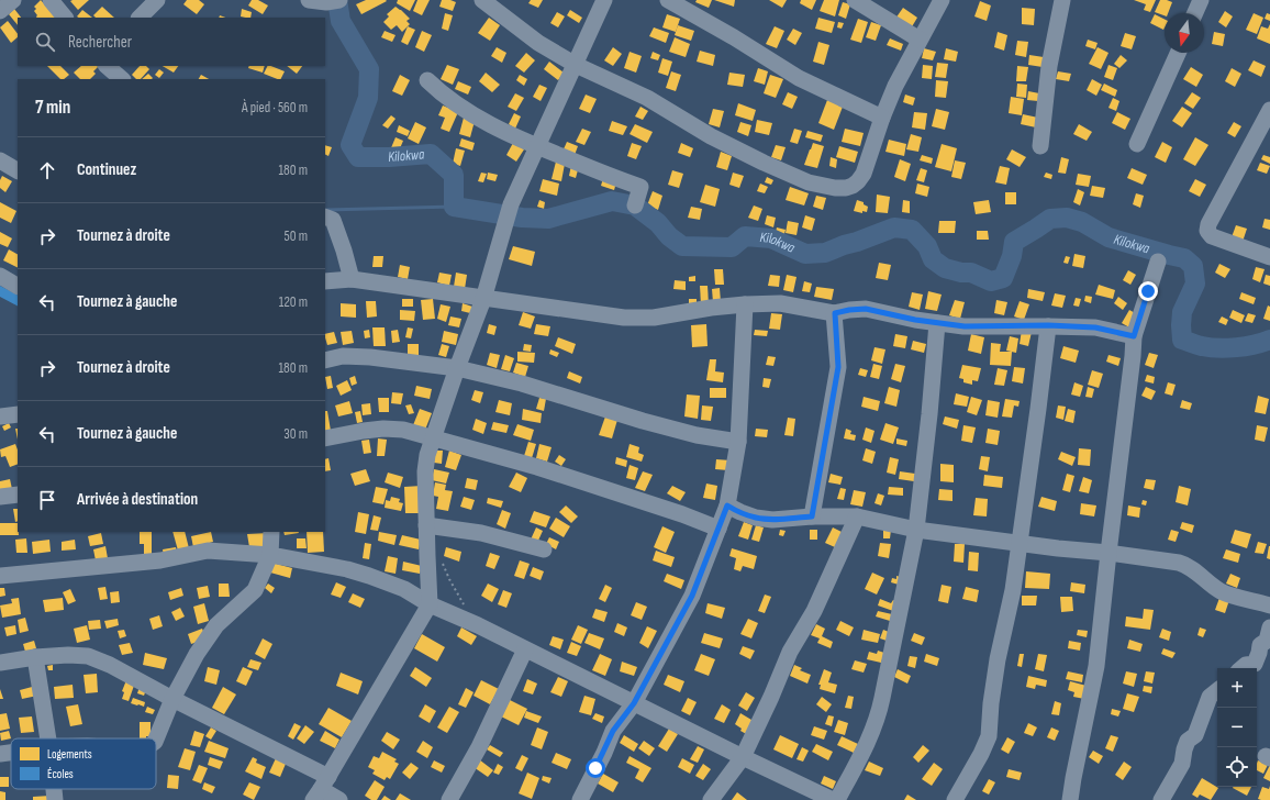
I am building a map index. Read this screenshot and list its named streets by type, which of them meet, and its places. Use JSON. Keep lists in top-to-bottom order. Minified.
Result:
{"water":["Kilokwa"],"legend":["Logements","Écoles"],"north":"bottom","page":{"search":"Rechercher","heading":["7 min","À pied · 560 m"],"list":[["Continuez","180 m"],["Tournez à droite","50 m"],["Tournez à gauche","120 m"],["Tournez à droite","180 m"],["Tournez à gauche","30 m"],"Arrivée à destination"],"map_buttons":["+","−"]}}
